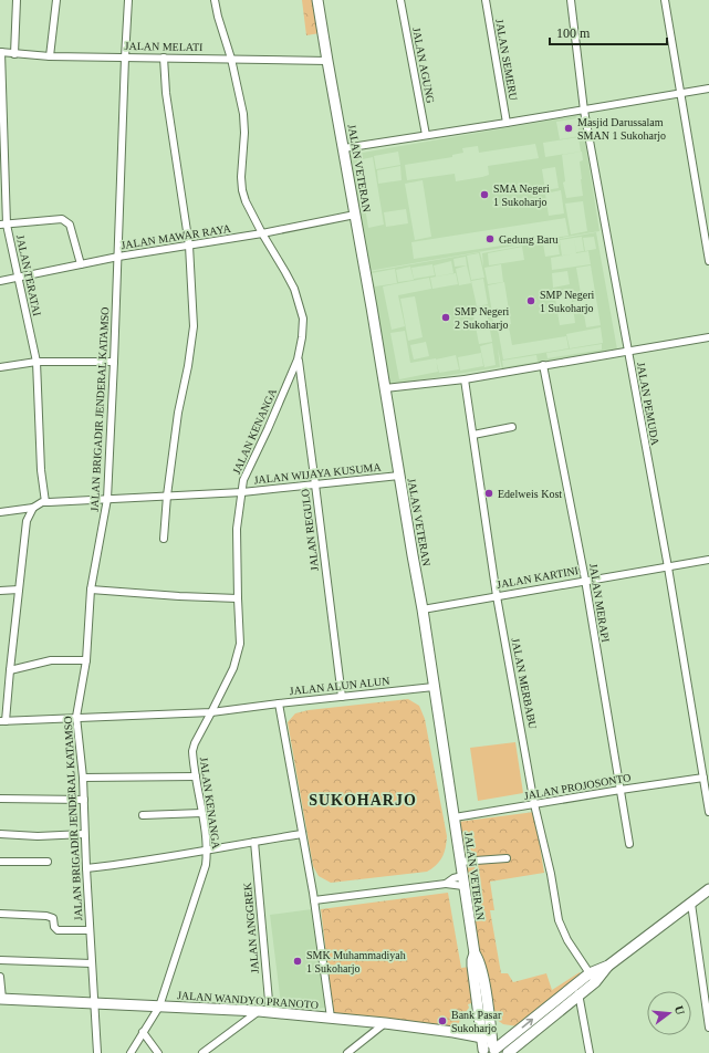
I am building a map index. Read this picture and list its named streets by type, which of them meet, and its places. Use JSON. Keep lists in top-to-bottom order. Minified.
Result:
{"streets":{"main road":["JALAN VETERAN","JALAN WANDYO PRANOTO"],"street":["JALAN MELATI","JALAN SEMERU","JALAN AGUNG","JALAN MAWAR RAYA","JALAN TERATAI","JALAN PEMUDA","JALAN BRIGADIR JENDERAL KATAMSO","JALAN KENANGA","JALAN WIJAYA KUSUMA","JALAN REGULO","JALAN KARTINI","JALAN MERAPI","JALAN MERBABU","JALAN ALUN ALUN","JALAN PROJOSONTO","JALAN ANGGREK"]},"crossings":[["JALAN MELATI","JALAN VETERAN"],["JALAN MELATI","JALAN TERATAI"],["JALAN MELATI","JALAN BRIGADIR JENDERAL KATAMSO"],["JALAN MELATI","JALAN KENANGA"],["JALAN VETERAN","JALAN MAWAR RAYA"],["JALAN VETERAN","JALAN WIJAYA KUSUMA"],["JALAN VETERAN","JALAN KARTINI"],["JALAN VETERAN","JALAN ALUN ALUN"],["JALAN VETERAN","JALAN PROJOSONTO"],["JALAN VETERAN","JALAN WANDYO PRANOTO"],["JALAN MAWAR RAYA","JALAN TERATAI"],["JALAN MAWAR RAYA","JALAN BRIGADIR JENDERAL KATAMSO"],["JALAN MAWAR RAYA","JALAN KENANGA"],["JALAN TERATAI","JALAN WIJAYA KUSUMA"],["JALAN PEMUDA","JALAN KARTINI"],["JALAN PEMUDA","JALAN PROJOSONTO"],["JALAN BRIGADIR JENDERAL KATAMSO","JALAN WIJAYA KUSUMA"],["JALAN BRIGADIR JENDERAL KATAMSO","JALAN WANDYO PRANOTO"],["JALAN KENANGA","JALAN WIJAYA KUSUMA"],["JALAN KENANGA","JALAN REGULO"],["JALAN KENANGA","JALAN WANDYO PRANOTO"],["JALAN WIJAYA KUSUMA","JALAN REGULO"],["JALAN REGULO","JALAN ALUN ALUN"],["JALAN KARTINI","JALAN MERAPI"],["JALAN KARTINI","JALAN MERBABU"],["JALAN MERAPI","JALAN PROJOSONTO"],["JALAN MERBABU","JALAN PROJOSONTO"],["JALAN ALUN ALUN","JALAN WANDYO PRANOTO"],["JALAN ANGGREK","JALAN WANDYO PRANOTO"]],"districts":["SUKOHARJO"],"places":["Masjid Darussalam SMAN 1 Sukoharjo","SMA Negeri 1 Sukoharjo","Gedung Baru","SMP Negeri 1 Sukoharjo","SMP Negeri 2 Sukoharjo","Edelweis Kost","SMK Muhammadiyah 1 Sukoharjo","Bank Pasar Sukoharjo"],"scale_bar":"100 m","north":"right"}
